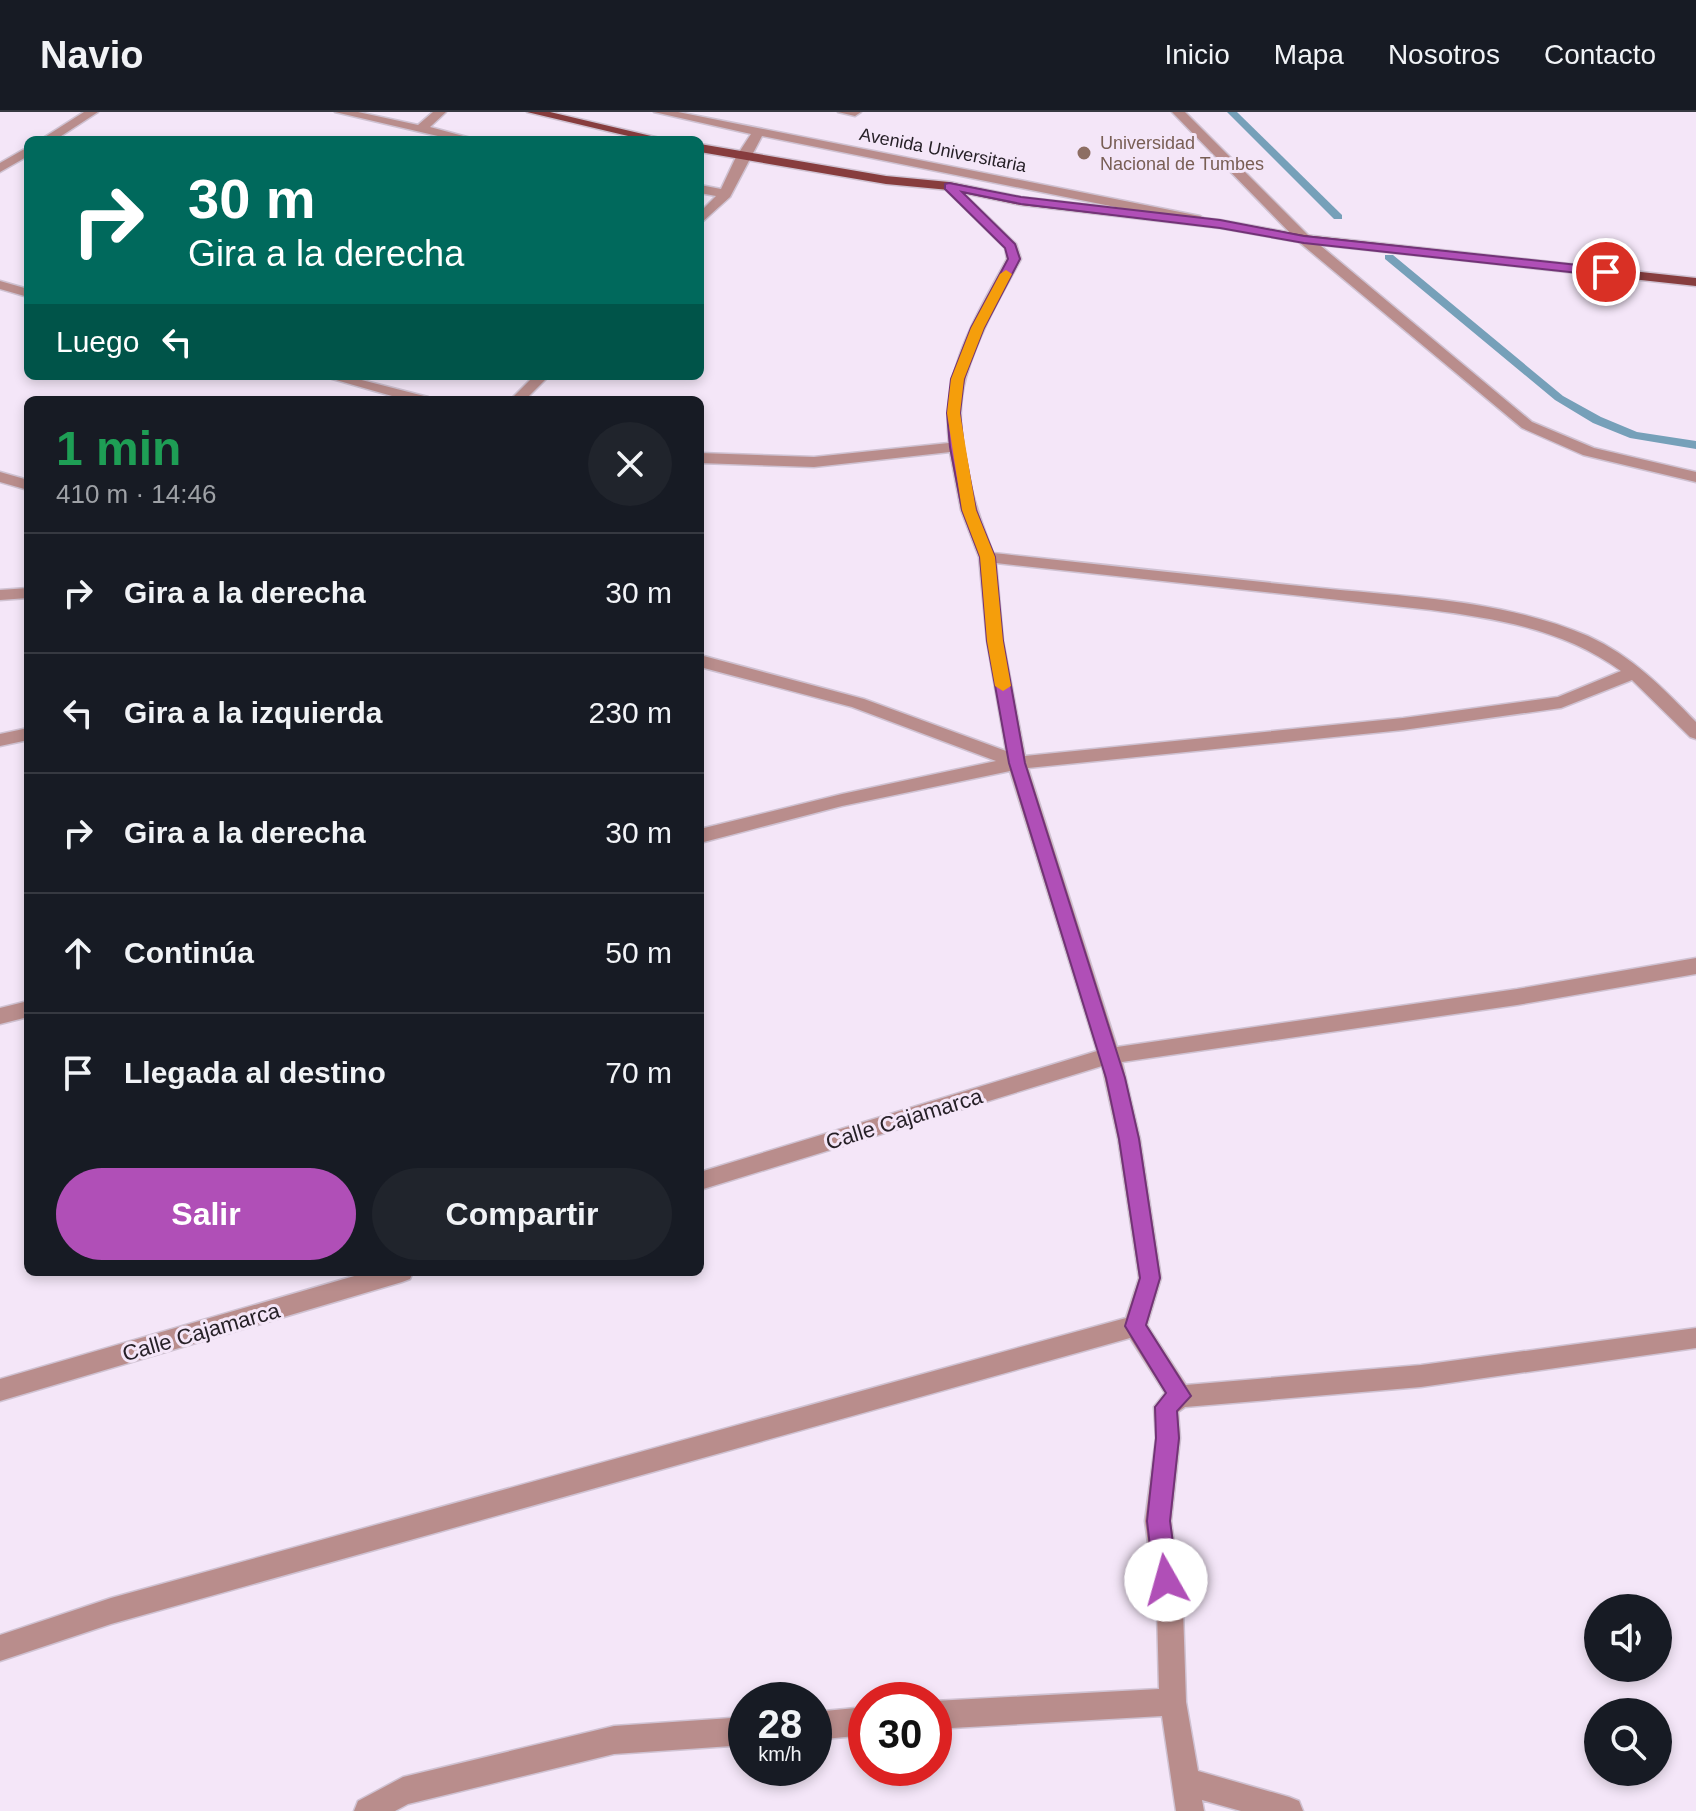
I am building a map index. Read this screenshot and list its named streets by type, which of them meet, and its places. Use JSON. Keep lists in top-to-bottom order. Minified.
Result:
{"streets":{"street":["Avenida Universitaria","Calle Cajamarca"]},"places":["Universidad Nacional de Tumbes"],"page":{"header":"Navio","nav":["Inicio","Mapa","Nosotros","Contacto"],"turn":["30 m","Gira a la derecha"],"then":"Luego","heading":["1 min","410 m · 14:46"],"list":[{"name":"Gira a la derecha","value":"30 m"},{"name":"Gira a la izquierda","value":"230 m"},{"name":"Gira a la derecha","value":"30 m"},{"name":"Continúa","value":"50 m"},{"name":"Llegada al destino","value":"70 m"}],"buttons":["Salir","Compartir"],"speed":"28 km/h","limit":"30"}}
